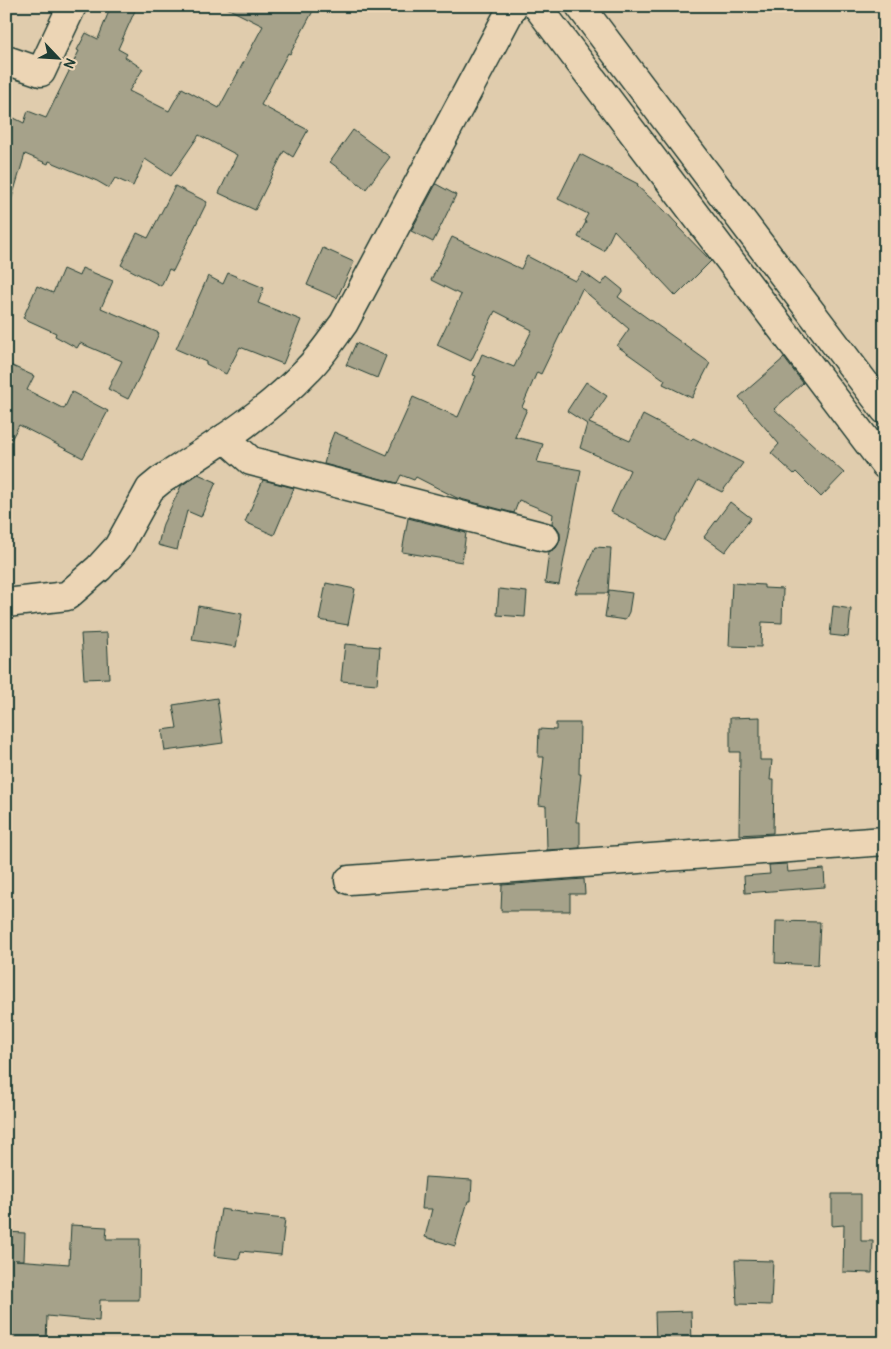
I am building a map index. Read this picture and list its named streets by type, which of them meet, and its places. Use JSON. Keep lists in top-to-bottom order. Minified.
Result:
{"north":"bottom right"}
